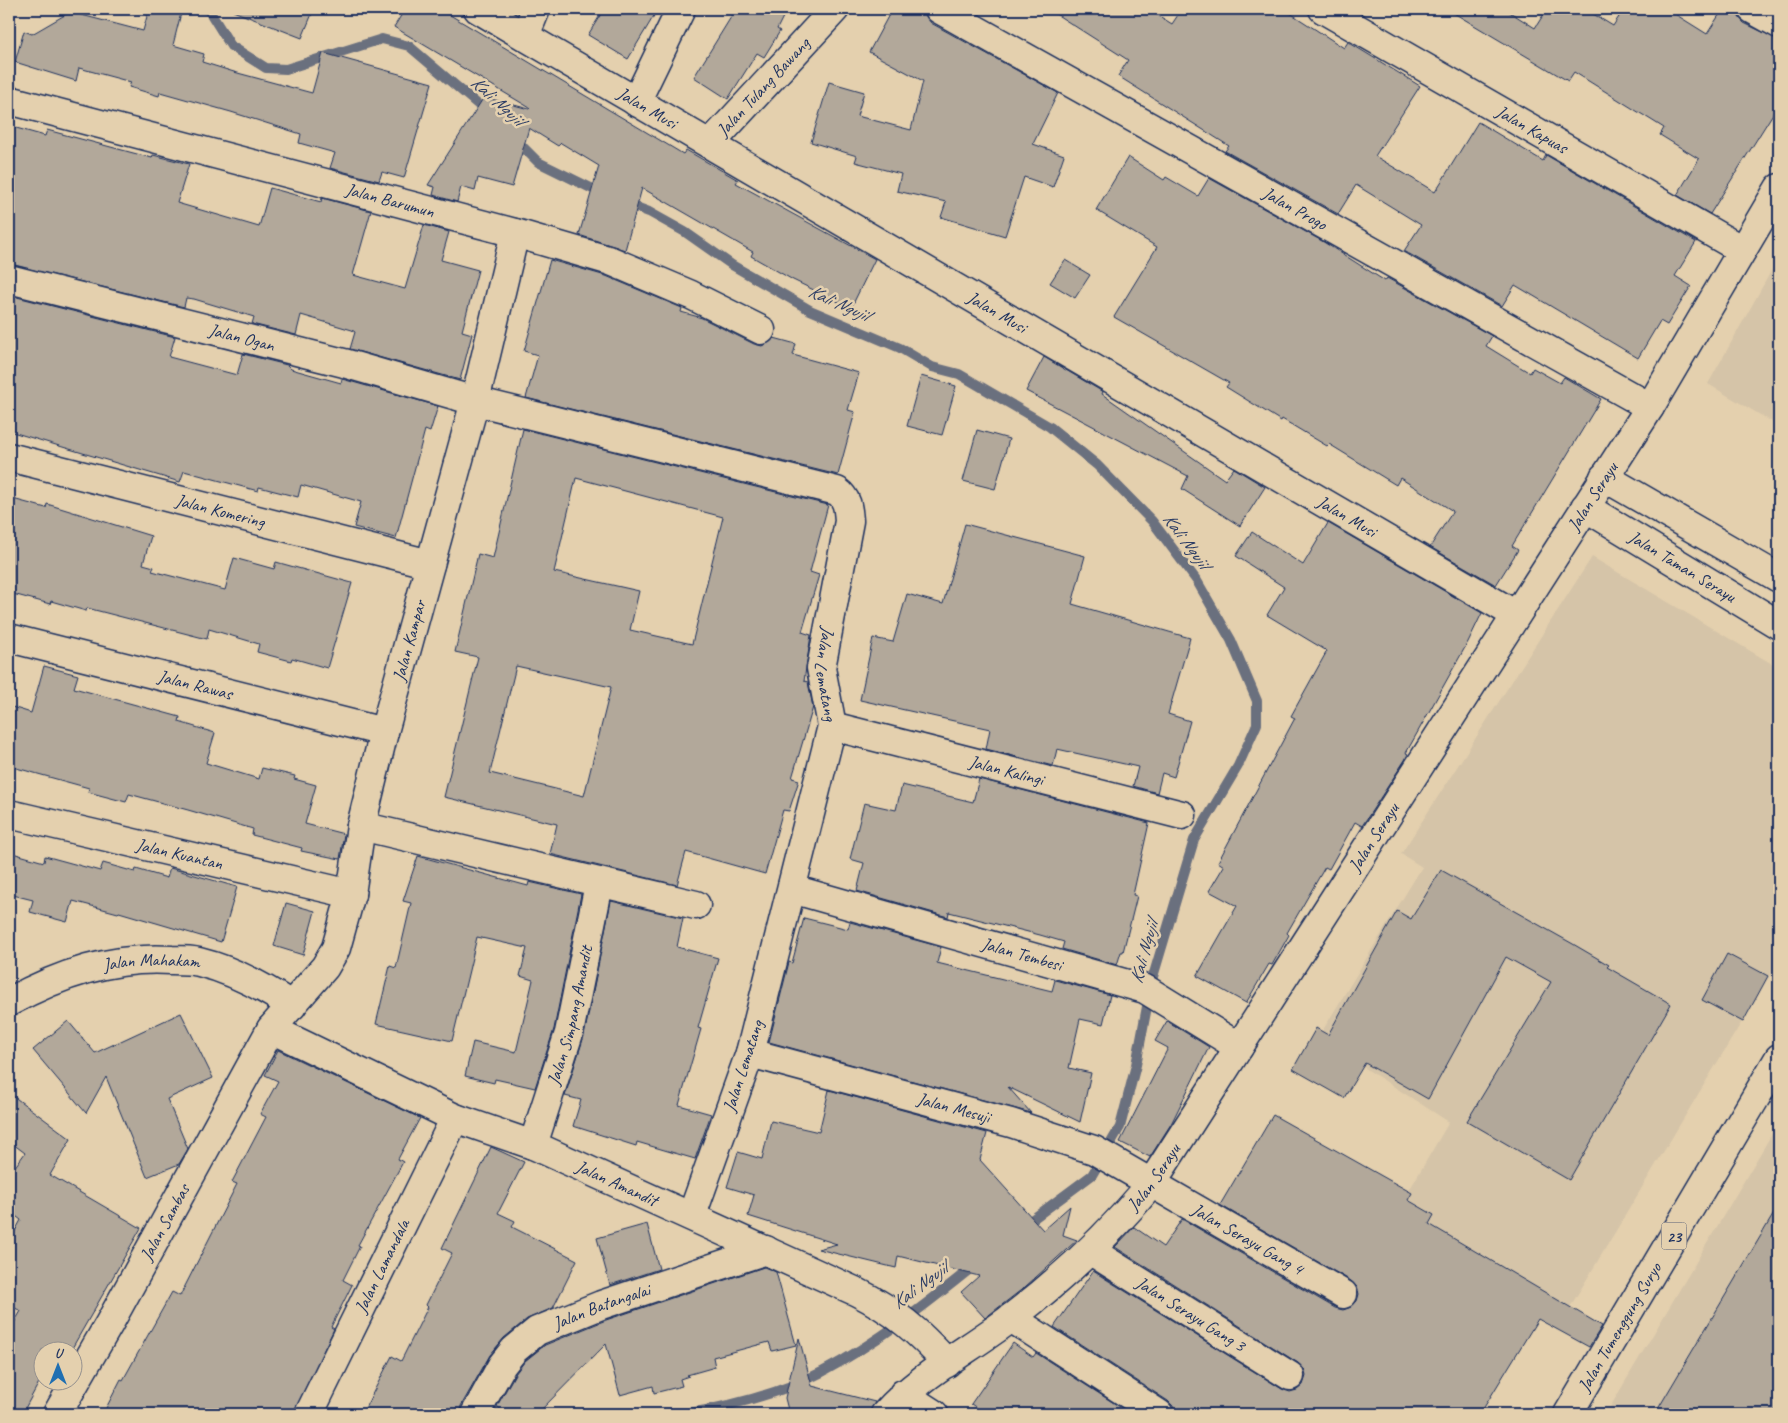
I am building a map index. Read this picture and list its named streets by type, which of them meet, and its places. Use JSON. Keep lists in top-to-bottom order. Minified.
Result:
{"streets":{"main road":["Jalan Tulang Bawang","Jalan Musi","Jalan Kapuas","Jalan Barumun","Jalan Progo","Jalan Ogan","Jalan Serayu","Jalan Komering","Jalan Taman Serayu","Jalan Kampar","Jalan Lematang","Jalan Rawas","Jalan Kalingi","Jalan Kuantan","Jalan Tembesi","Jalan Mahakam","Jalan Simpang Amandit","Jalan Mesuji","Jalan Amandit","Jalan Sambas","23","Jalan Serayu Gang 4","Jalan Lamandala","Jalan Batangalai","Jalan Serayu Gang 3","Jalan Tumenggung Suryo"]},"crossings":[["Jalan Tulang Bawang","Jalan Musi"],["Jalan Musi","Jalan Serayu"],["Jalan Kapuas","Jalan Serayu"],["Jalan Barumun","Jalan Kampar"],["Jalan Progo","Jalan Serayu"],["Jalan Ogan","Jalan Kampar"],["Jalan Ogan","Jalan Lematang"],["Jalan Serayu","Jalan Taman Serayu"],["Jalan Serayu","Jalan Tembesi"],["Jalan Serayu","Jalan Mesuji"],["Jalan Serayu","Jalan Amandit"],["Jalan Serayu","Jalan Serayu Gang 4"],["Jalan Serayu","Jalan Serayu Gang 3"],["Jalan Komering","Jalan Kampar"],["Jalan Kampar","Jalan Lematang"],["Jalan Kampar","Jalan Rawas"],["Jalan Kampar","Jalan Kuantan"],["Jalan Kampar","Jalan Mahakam"],["Jalan Kampar","Jalan Amandit"],["Jalan Kampar","Jalan Sambas"],["Jalan Lematang","Jalan Kalingi"],["Jalan Lematang","Jalan Tembesi"],["Jalan Lematang","Jalan Mesuji"],["Jalan Lematang","Jalan Amandit"],["Jalan Simpang Amandit","Jalan Amandit"],["Jalan Mesuji","Jalan Serayu Gang 4"],["Jalan Amandit","Jalan Sambas"],["Jalan Amandit","Jalan Lamandala"],["Jalan Amandit","Jalan Batangalai"]],"water":["Kali Ngujil"],"north":"top"}
